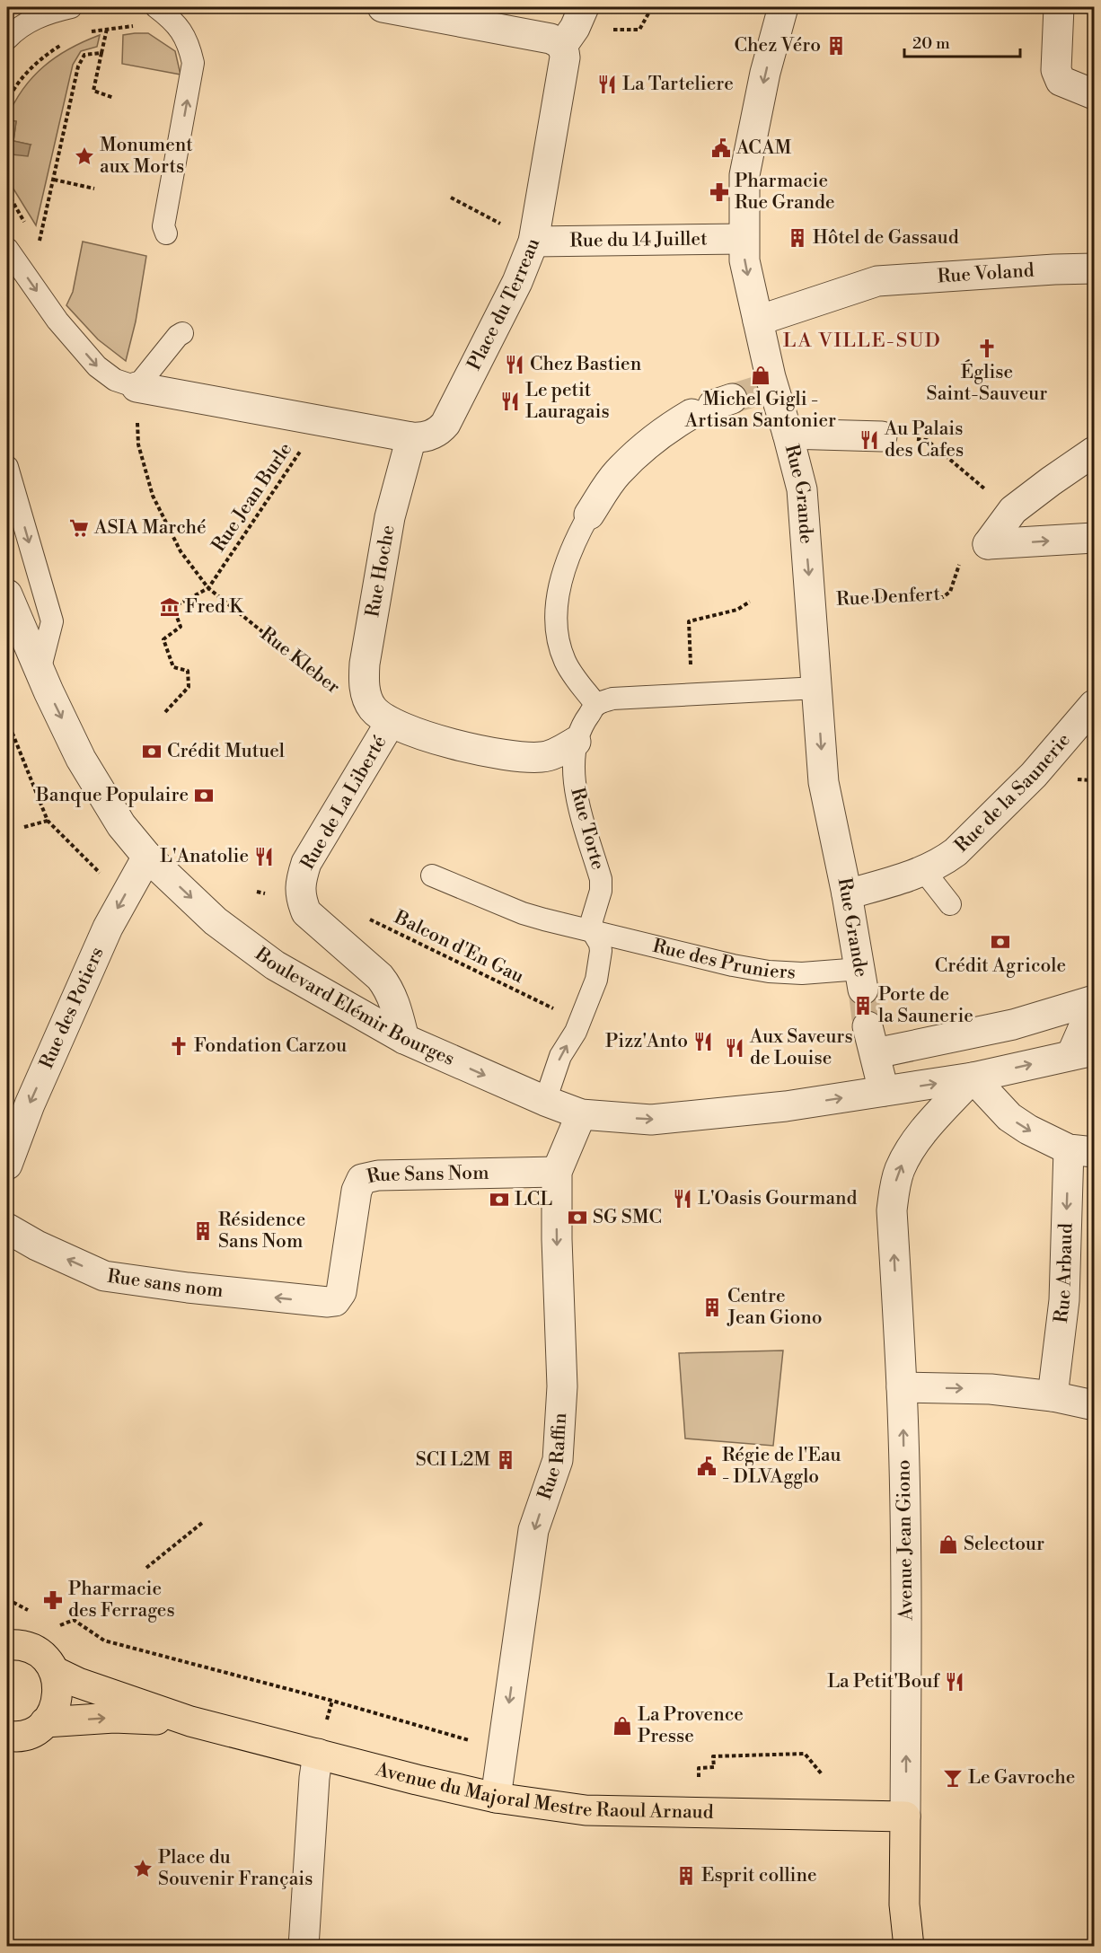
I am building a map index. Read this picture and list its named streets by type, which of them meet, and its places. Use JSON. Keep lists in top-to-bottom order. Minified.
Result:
{"streets":{"main road":["Avenue Jean Giono","Avenue du Majoral Mestre Raoul Arnaud"],"street":["Rue du 14 Juillet","Rue Voland","Place du Terreau","Rue Grande","Rue Hoche","Rue de la Saunerie","Rue de La Liberté","Boulevard Elémir Bourges","Rue des Potiers","Rue Sans Nom","Rue Arbaud","Rue sans nom","Rue Raffin"],"lane":["Rue Torte","Rue des Pruniers"],"path":["Rue Jean Burle","Rue Denfert","Rue Kleber","Balcon d'En Gau"]},"crossings":[["Rue du 14 Juillet","Place du Terreau"],["Rue du 14 Juillet","Rue Grande"],["Rue Voland","Rue Grande"],["Place du Terreau","Rue Jean Burle"],["Place du Terreau","Rue Hoche"],["Place du Terreau","Rue Kleber"],["Rue Grande","Rue Denfert"],["Rue Grande","Rue de la Saunerie"],["Rue Grande","Rue des Pruniers"],["Rue Jean Burle","Rue Kleber"],["Rue Hoche","Rue Kleber"],["Rue Hoche","Rue de La Liberté"],["Rue Kleber","Rue de La Liberté"],["Rue de La Liberté","Boulevard Elémir Bourges"],["Rue Torte","Rue des Pruniers"],["Rue Torte","Boulevard Elémir Bourges"],["Boulevard Elémir Bourges","Rue des Potiers"],["Boulevard Elémir Bourges","Rue Raffin"],["Boulevard Elémir Bourges","Avenue Jean Giono"],["Rue Sans Nom","Rue sans nom"],["Rue Sans Nom","Rue Raffin"],["Rue Raffin","Avenue du Majoral Mestre Raoul Arnaud"],["Avenue Jean Giono","Avenue du Majoral Mestre Raoul Arnaud"]],"one_way":["Rue Grande","Rue Torte","Boulevard Elémir Bourges","Rue des Potiers","Rue Arbaud","Rue sans nom","Rue Raffin","Avenue Jean Giono"],"districts":["LA VILLE-SUD"],"places":{"building":["Chez Véro","Hôtel de Gassaud","Porte de la Saunerie","Résidence Sans Nom","Centre Jean Giono","SCI L2M","Esprit colline"],"restaurant":["La Tarteliere","Chez Bastien","Le petit Lauragais","Au Palais des Cafes","L'Anatolie","Pizz'Anto","Aux Saveurs de Louise","L'Oasis Gourmand","La Petit'Bouf"],"public building":["ACAM","Régie de l'Eau - DLVAgglo"],"place":["Monument aux Morts","Place du Souvenir Français"],"pharmacy":["Pharmacie Rue Grande","Pharmacie des Ferrages"],"church":["Église Saint-Sauveur","Fondation Carzou"],"shop":["Michel Gigli - Artisan Santonier","Selectour","La Provence Presse"],"supermarket":["ASIA Marché"],"museum":["Fred K"],"bank":["Crédit Mutuel","Banque Populaire","Crédit Agricole","LCL","SG SMC"],"bar":["Le Gavroche"]},"scale_bar":"20 m"}
